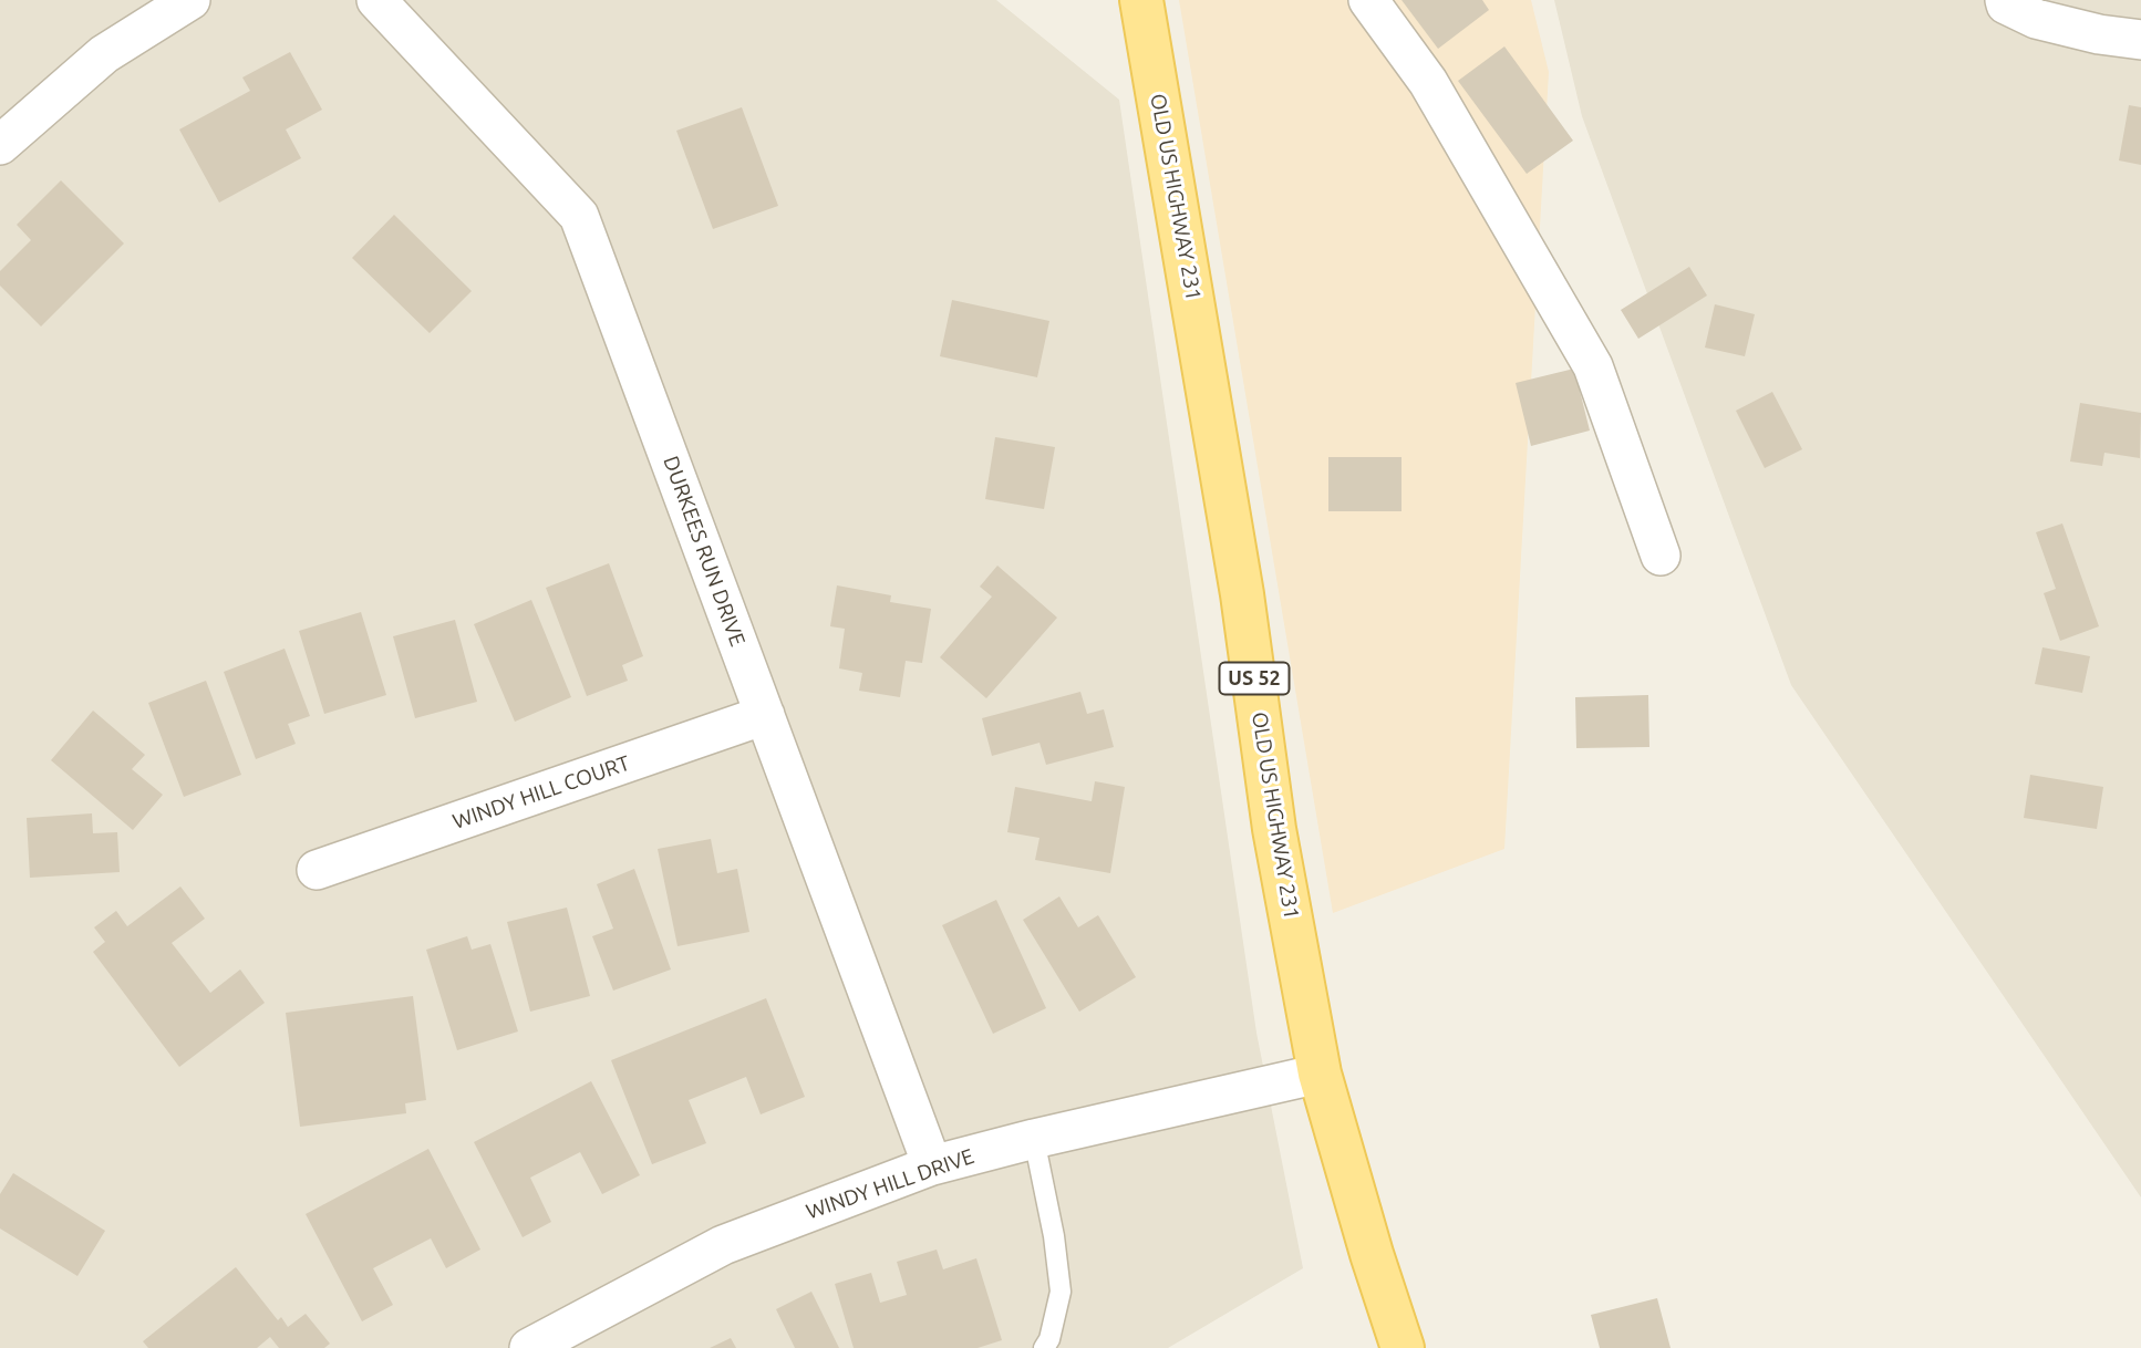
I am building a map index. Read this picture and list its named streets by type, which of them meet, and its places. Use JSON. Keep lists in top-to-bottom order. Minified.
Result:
{"streets":{"main road":["OLD US HIGHWAY 231","US 52"],"street":["DURKEES RUN DRIVE","WINDY HILL COURT","WINDY HILL DRIVE"]},"crossings":[["OLD US HIGHWAY 231","WINDY HILL DRIVE"],["DURKEES RUN DRIVE","WINDY HILL COURT"],["DURKEES RUN DRIVE","WINDY HILL DRIVE"]]}
